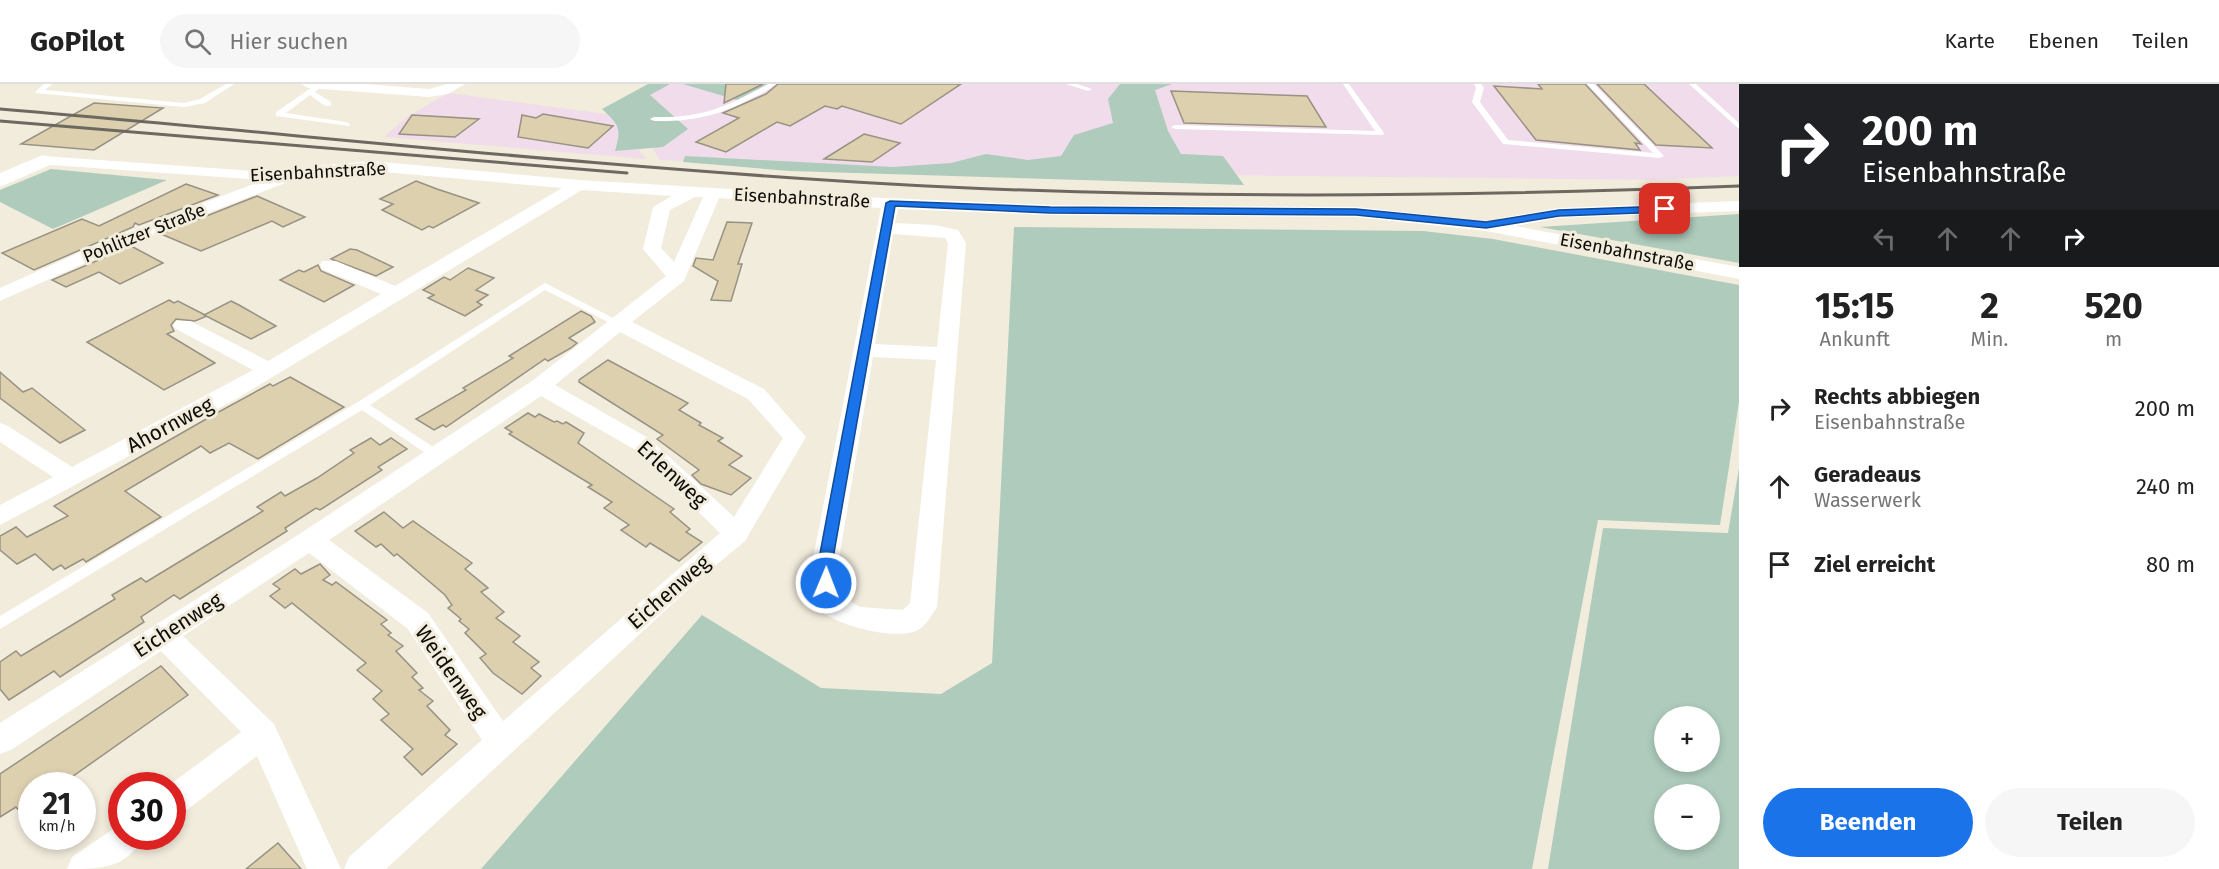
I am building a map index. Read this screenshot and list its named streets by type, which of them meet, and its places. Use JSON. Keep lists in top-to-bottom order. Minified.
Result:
{"streets":{"street":["Eisenbahnstraße","Pohlitzer Straße","Ahornweg","Erlenweg","Eichenweg","Weidenweg"]},"crossings":[["Eisenbahnstraße","Pohlitzer Straße"],["Eisenbahnstraße","Ahornweg"],["Eisenbahnstraße","Eichenweg"],["Erlenweg","Eichenweg"],["Eichenweg","Weidenweg"]],"page":{"header":"GoPilot","search":"Hier suchen","nav":["Karte","Ebenen","Teilen"],"turn":["200 m","Eisenbahnstraße"],"eta":["15:15","Ankunft","2","Min.","520","m"],"list":[{"name":"Rechts abbiegen","note":"Eisenbahnstraße","value":"200 m"},{"name":"Geradeaus","note":"Wasserwerk","value":"240 m"},{"name":"Ziel erreicht","value":"80 m"}],"map_buttons":["+","−"],"speed":"21 km/h","limit":"30","buttons":["Beenden","Teilen"]}}
